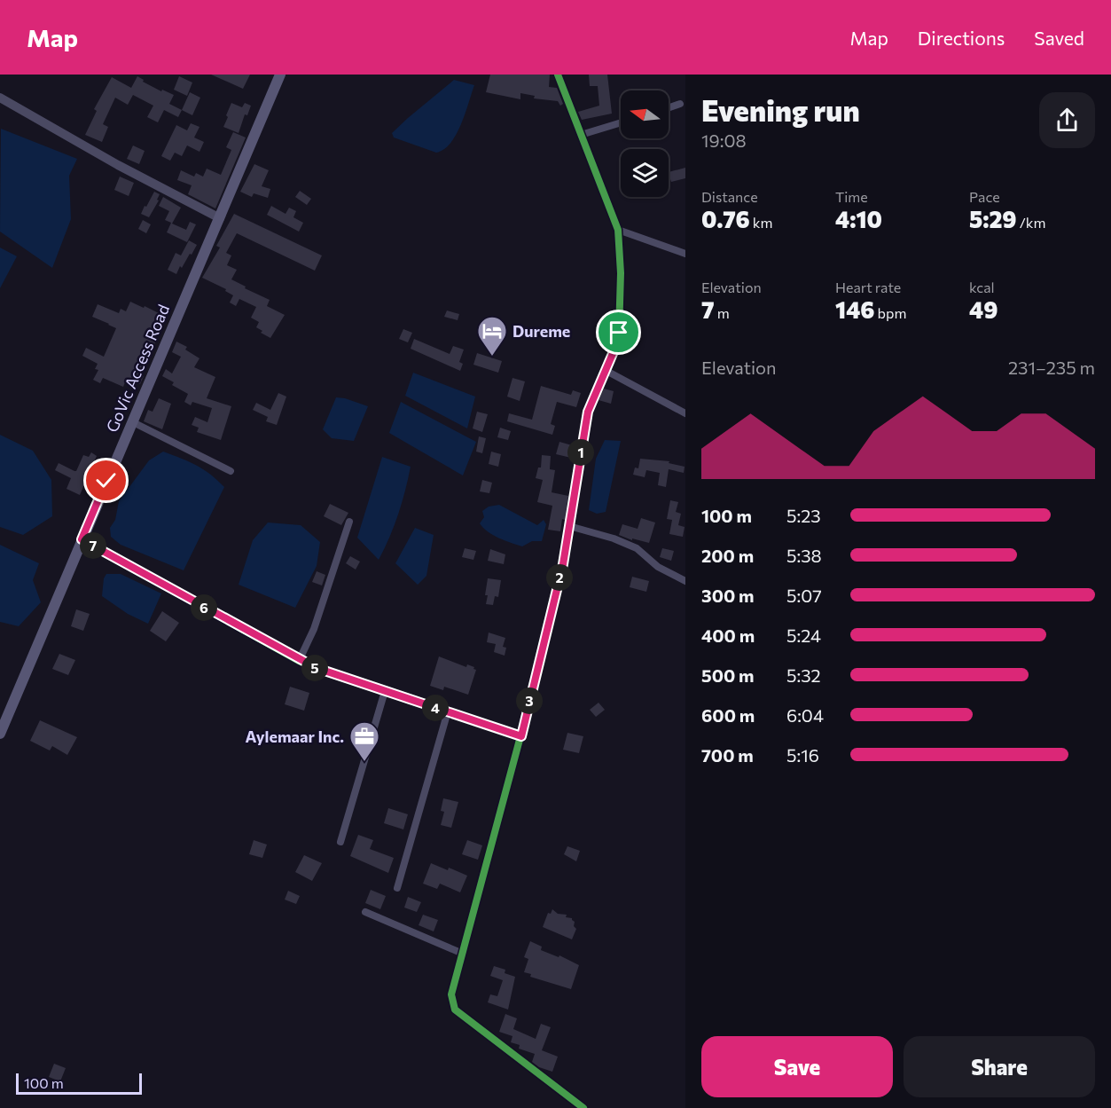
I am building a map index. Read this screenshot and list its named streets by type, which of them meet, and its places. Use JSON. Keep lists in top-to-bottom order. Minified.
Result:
{"streets":{"main road":["GoVic Access Road"]},"places":{"hotel":["Dureme"],"office":["Aylemaar Inc."]},"scale_bar":"100 m","north":"left","page":{"header":"Map","nav":["Map","Directions","Saved"],"heading":["Evening run","19:08"],"stats":[["Distance","0.76 km"],["Time","4:10"],["Pace","5:29 /km"],["Elevation","7 m"],["Heart rate","146 bpm"],["kcal","49"]],"chart":["Elevation","231–235 m"],"pins":["1","7","2","6","5","3","4"],"list":[{"name":"100 m","note":"5:23"},{"name":"200 m","note":"5:38"},{"name":"300 m","note":"5:07"},{"name":"400 m","note":"5:24"},{"name":"500 m","note":"5:32"},{"name":"600 m","note":"6:04"},{"name":"700 m","note":"5:16"}],"buttons":["Save","Share"],"scale":"100 m"}}
